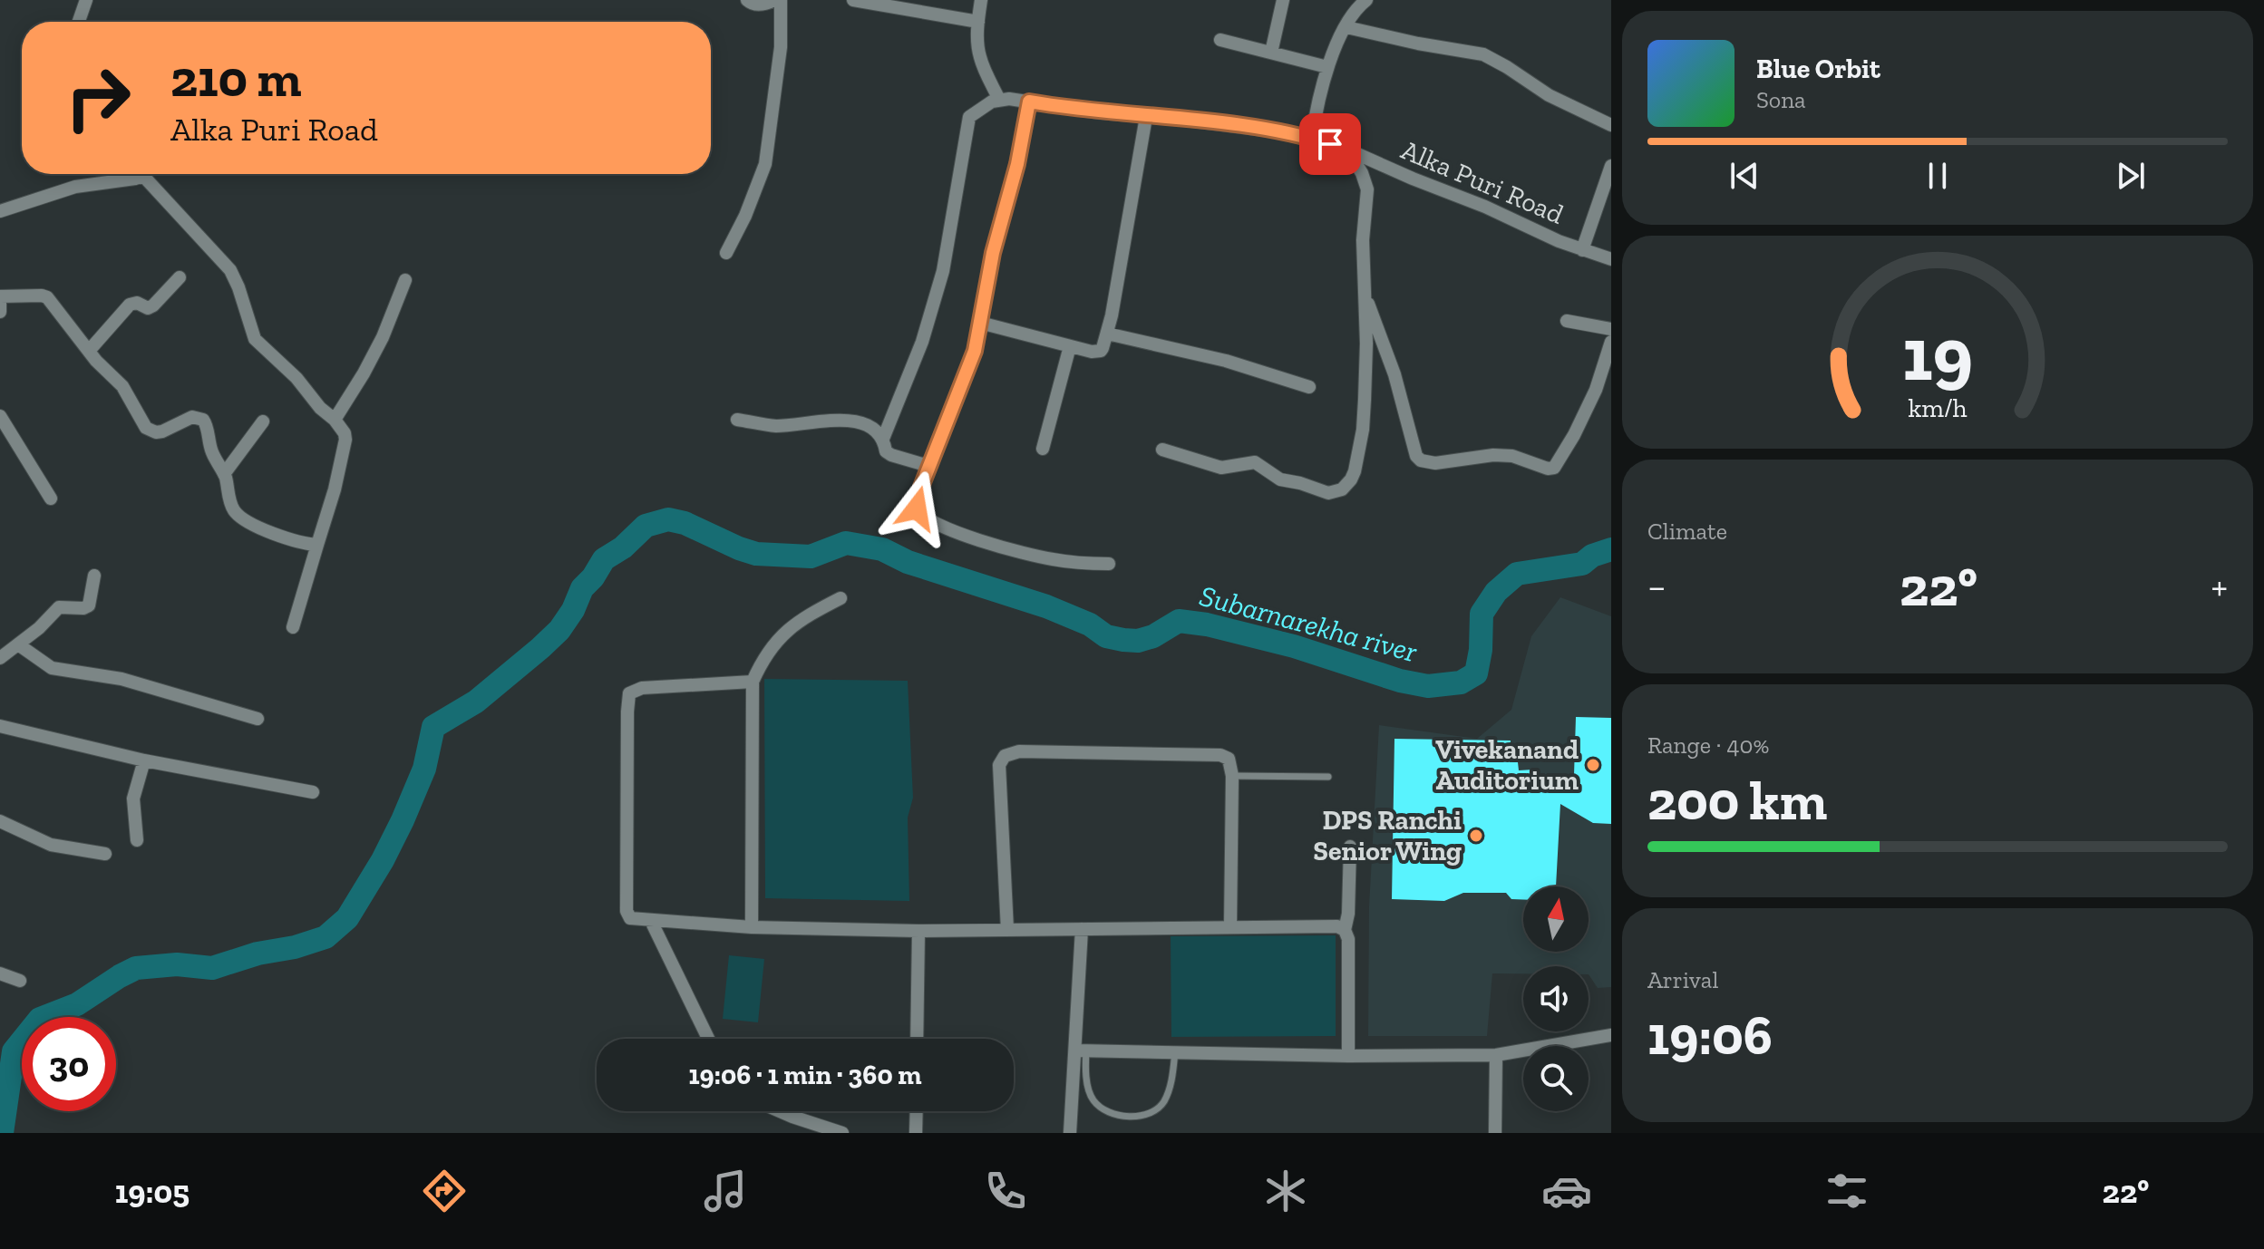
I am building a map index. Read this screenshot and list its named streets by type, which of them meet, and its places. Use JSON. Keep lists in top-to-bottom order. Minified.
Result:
{"streets":{"street":["Alka Puri Road"]},"water":["Subarnarekha river"],"places":["Vivekanand Auditorium","DPS Ranchi Senior Wing"],"north":"top","page":{"turn":["210 m","Alka Puri Road"],"song":["Blue Orbit","Sona"],"tile":["Climate",["Range · 40%","200 km"],["Arrival","19:06"]],"heat":["−","22°","+"],"limit":"30","trip":"19:06 · 1 min · 360 m","tabs":["19:05","22°"],"gauge":["19","km/h"]}}
